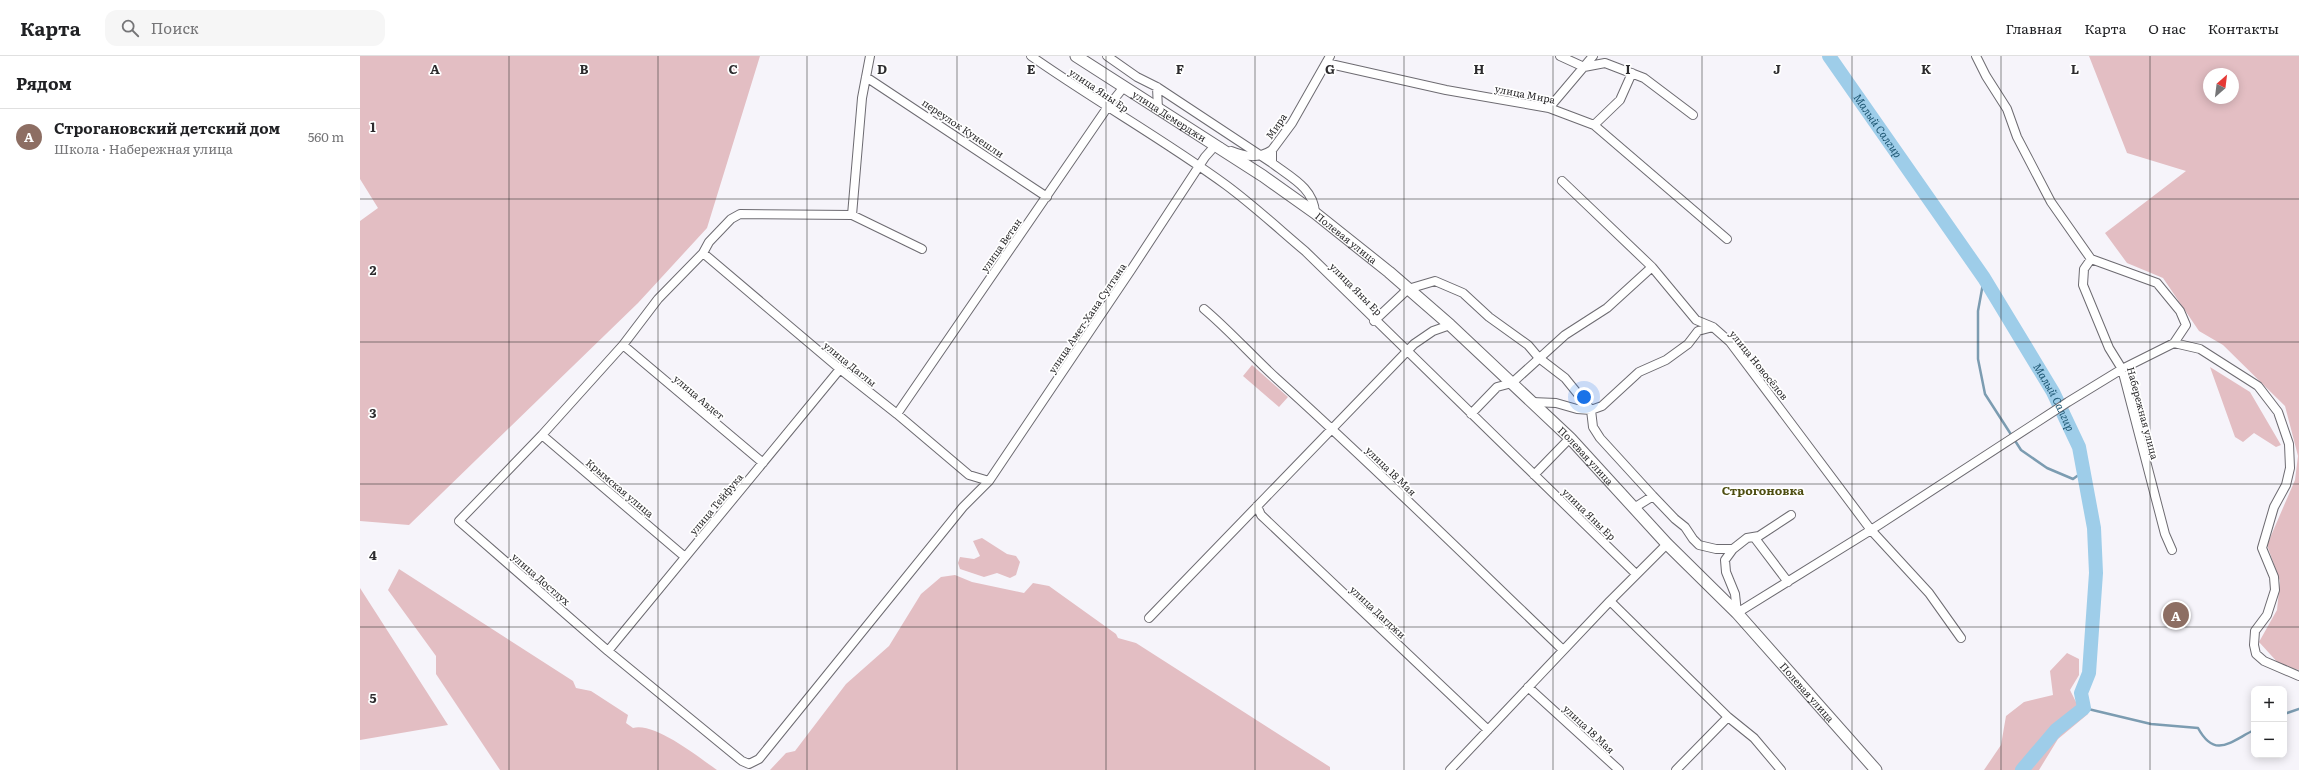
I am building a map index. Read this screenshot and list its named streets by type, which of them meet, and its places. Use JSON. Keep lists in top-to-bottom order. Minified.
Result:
{"streets":{"main road":["улица Демерджи","Полевая улица"],"street":["улица Яны Ер","улица Мира","Мира","переулок Кунешли","улица Ветан","улица Амет-Хана Султана","улица Даглы","улица Новосёлов","улица Авдет","Набережная улица","улица 18 Мая","Крымская улица","улица Тейфука","улица Достлух","улица Дагджи"]},"crossings":[["улица Яны Ер","улица Ветан"],["улица Яны Ер","улица Амет-Хана Султана"],["улица Мира","Мира"],["улица Демерджи","Полевая улица"],["улица Демерджи","улица Ветан"],["улица Демерджи","улица Амет-Хана Султана"],["переулок Кунешли","улица Ветан"],["улица Ветан","улица Даглы"],["улица Амет-Хана Султана","улица Даглы"],["улица Амет-Хана Султана","улица Тейфука"],["улица Амет-Хана Султана","улица Достлух"],["улица Даглы","улица Тейфука"],["улица Авдет","улица Тейфука"],["Крымская улица","улица Тейфука"],["Крымская улица","улица Достлух"],["улица Тейфука","улица Достлух"]],"districts":["Строгоновка"],"water":["Малый Салгир"],"north":"top right","page":{"header":"Карта","search":"Поиск","nav":["Главная","Карта","О нас","Контакты"],"heading":"Рядом","list":[{"mark":"A","name":"Строгановский детский дом","note":"Школа · Набережная улица","value":"560 m"}],"pins":"A","map_buttons":["+","−"]},"grid":{"columns":["A","B","C","D","E","F","G","H","I","J","K","L"],"rows":["1","2","3","4","5"]}}
